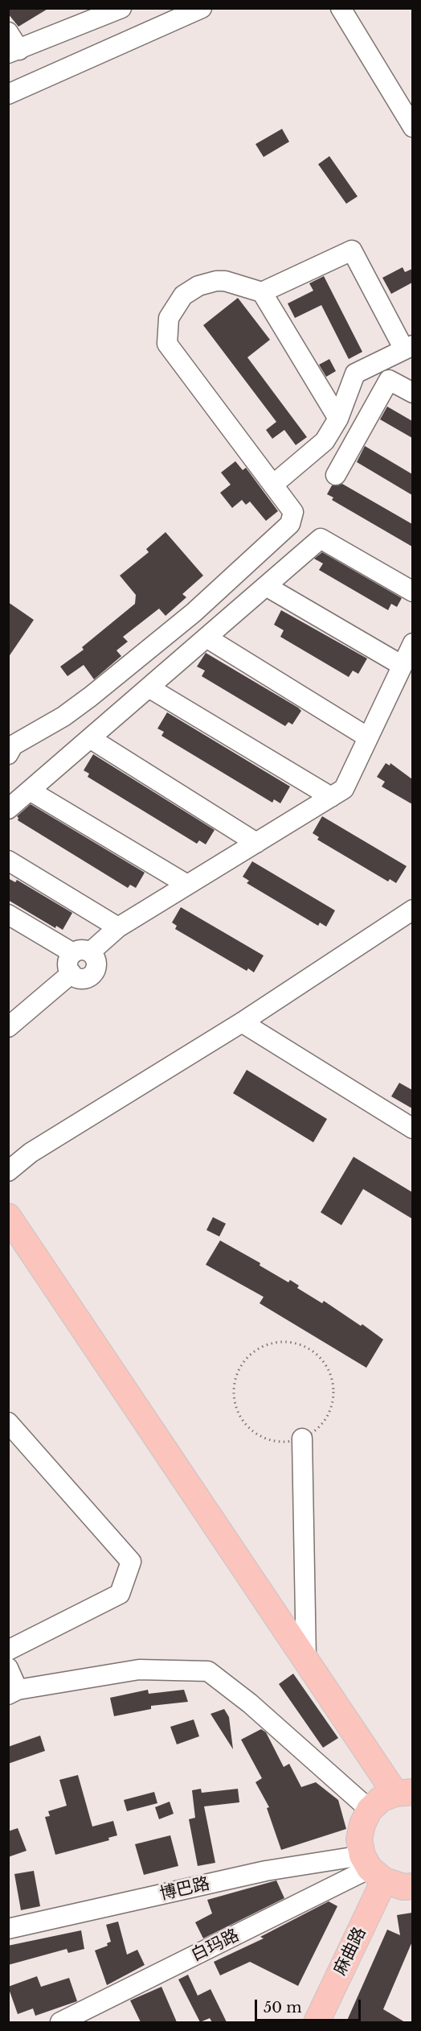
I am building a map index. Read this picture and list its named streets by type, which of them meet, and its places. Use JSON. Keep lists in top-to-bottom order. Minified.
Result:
{"streets":{"main road":["麻曲路"],"street":["博巴路","白玛路"]},"crossings":[["博巴路","白玛路"],["博巴路","麻曲路"],["白玛路","麻曲路"]],"scale_bar":"50 m"}
